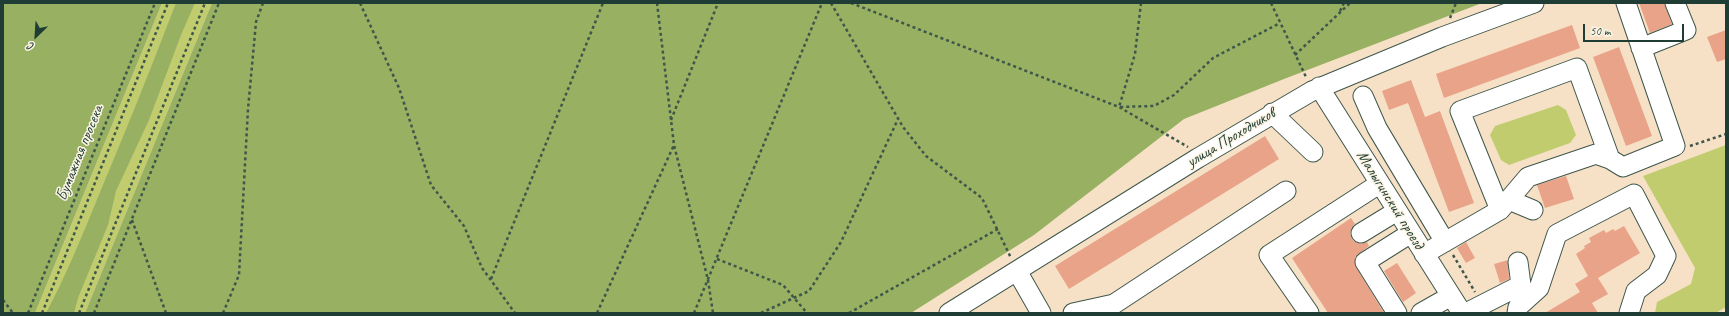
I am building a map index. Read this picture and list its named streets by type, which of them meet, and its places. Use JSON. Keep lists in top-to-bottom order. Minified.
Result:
{"streets":{"street":["улица Проходчиков","Малыгинский проезд"],"path":["Бумажная просека"]},"crossings":[["улица Проходчиков","Малыгинский проезд"]],"scale_bar":"50 m","north":"bottom left"}
